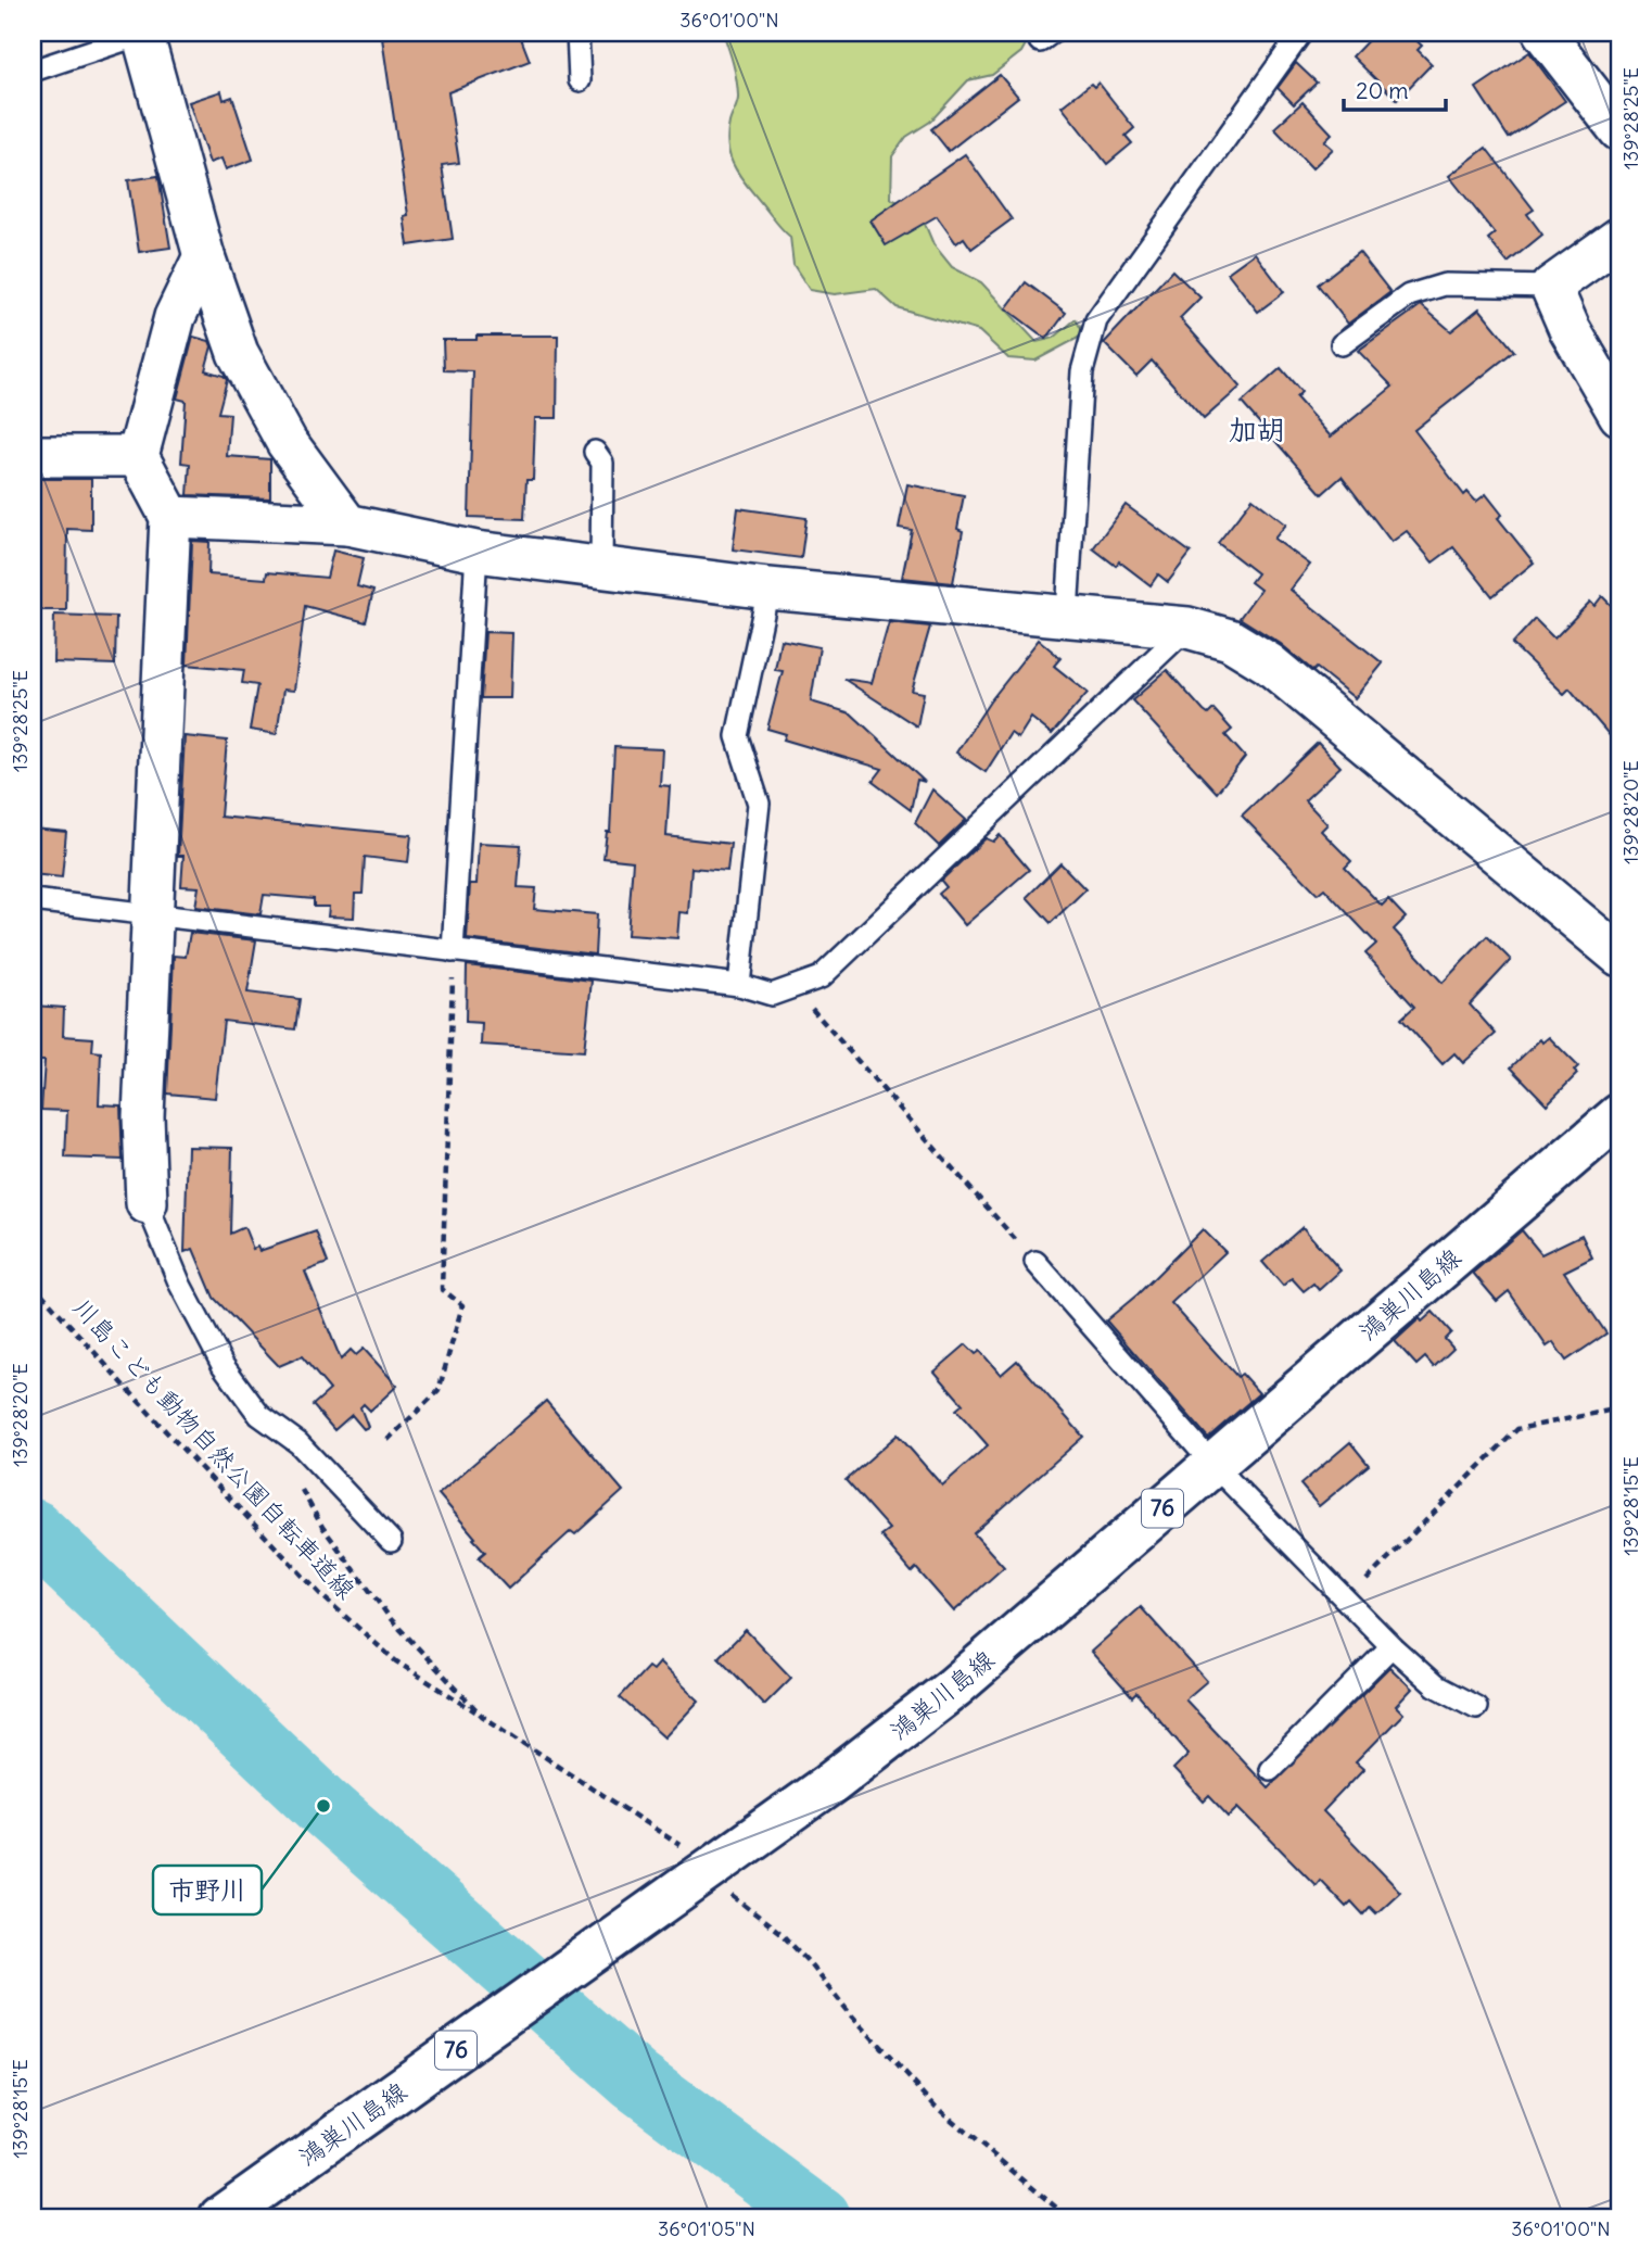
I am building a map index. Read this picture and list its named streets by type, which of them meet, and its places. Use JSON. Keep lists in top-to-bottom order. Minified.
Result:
{"streets":{"main road":["鴻巣川島線","76"],"path":["川島こども動物自然公園自転車道線"]},"districts":["加胡"],"places":["市野川"],"scale_bar":"20 m","coordinates":["36°01'00\"N","139°28'25\"E","139°28'20\"E","139°28'15\"E","36°01'05\"N"]}
